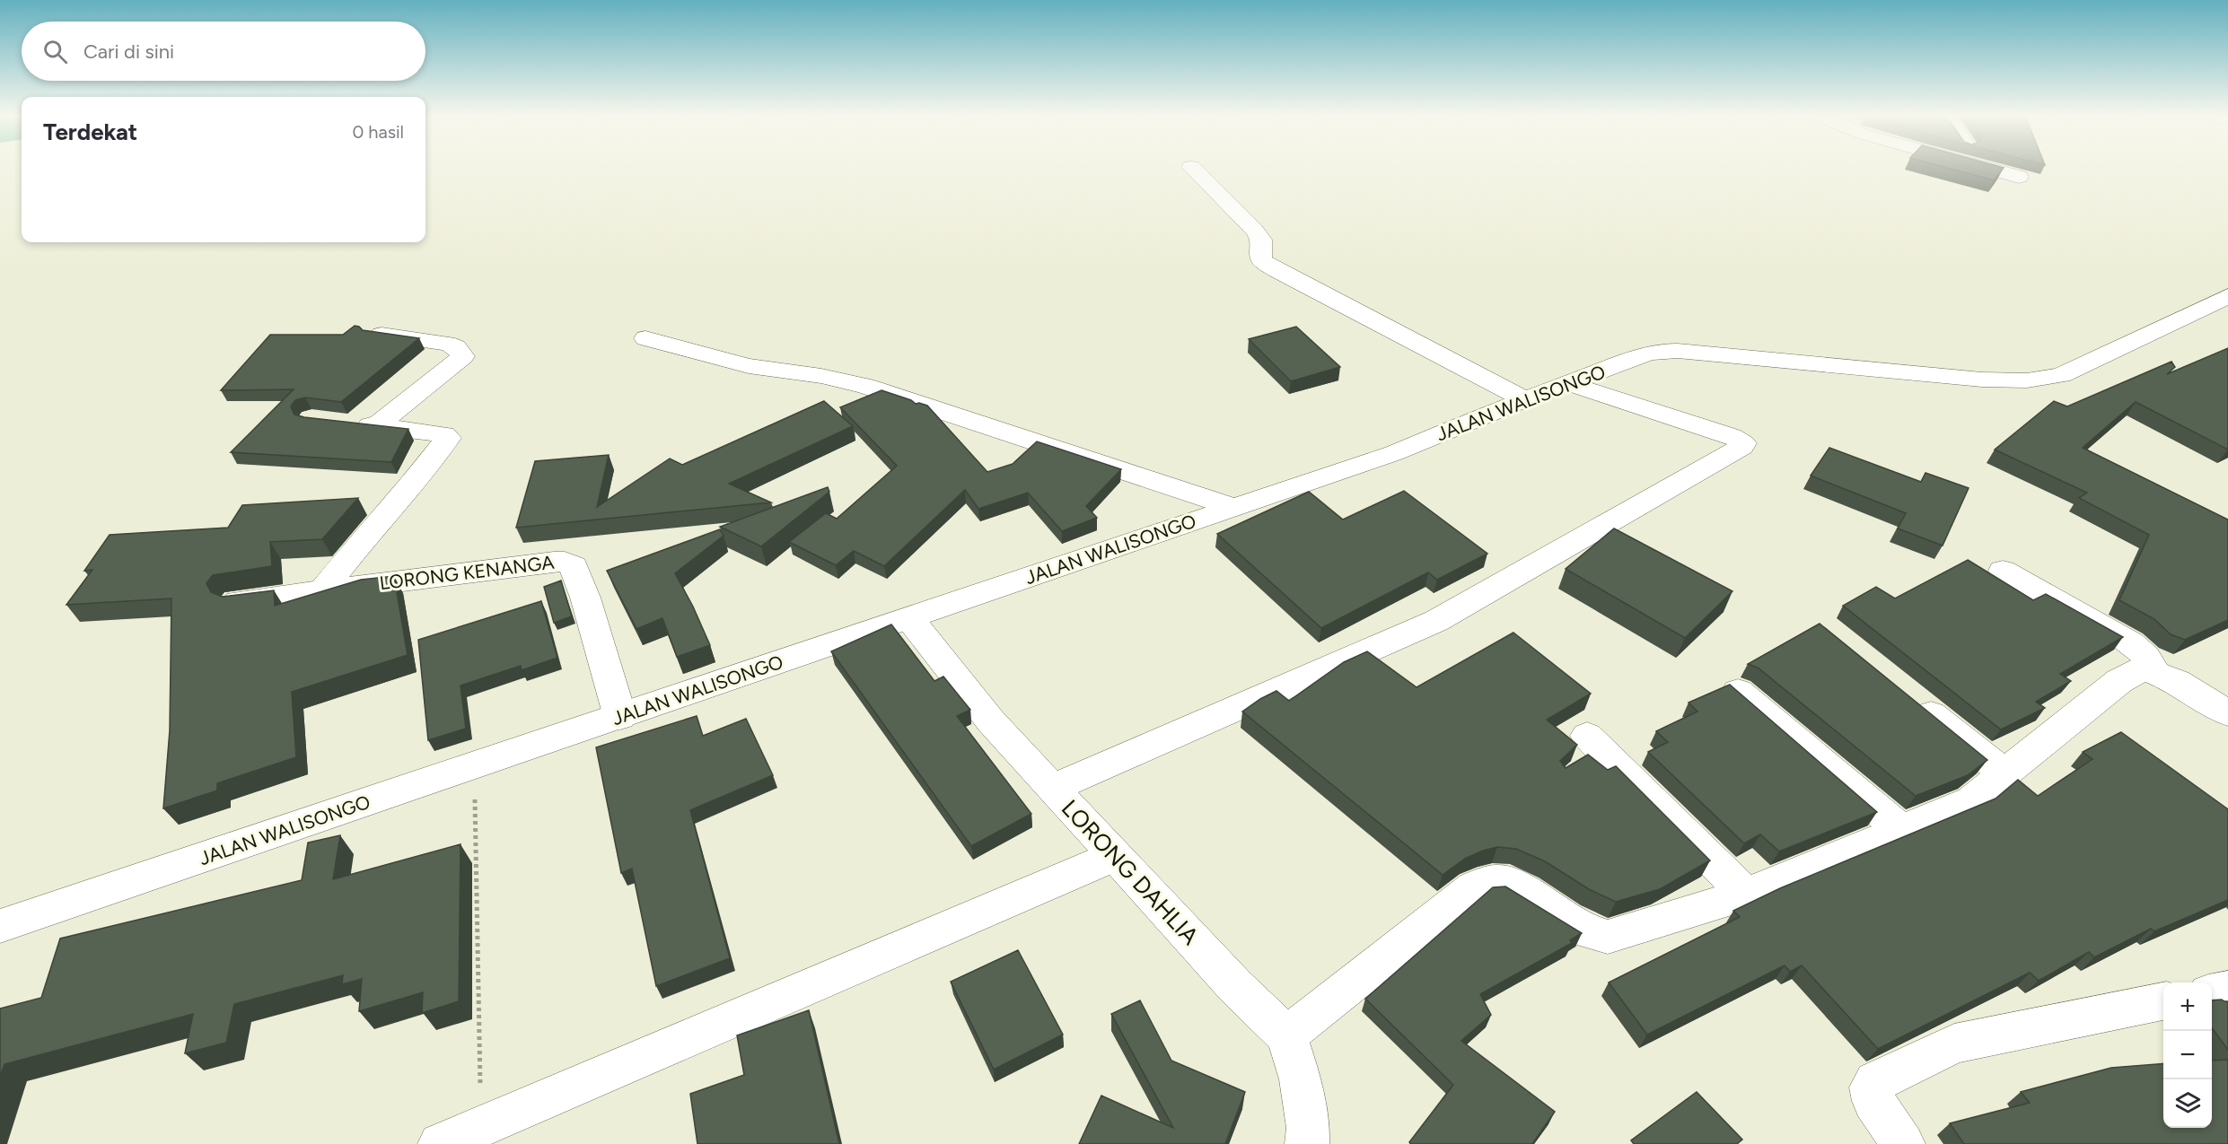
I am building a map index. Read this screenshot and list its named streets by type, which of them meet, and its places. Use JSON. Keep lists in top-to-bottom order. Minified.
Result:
{"streets":{"street":["JALAN WALISONGO","LORONG KENANGA","LORONG DAHLIA"]},"crossings":[["JALAN WALISONGO","LORONG KENANGA"],["JALAN WALISONGO","LORONG DAHLIA"]],"page":{"search":"Cari di sini","heading":["Terdekat","0 hasil"],"map_buttons":["+","−"]}}
